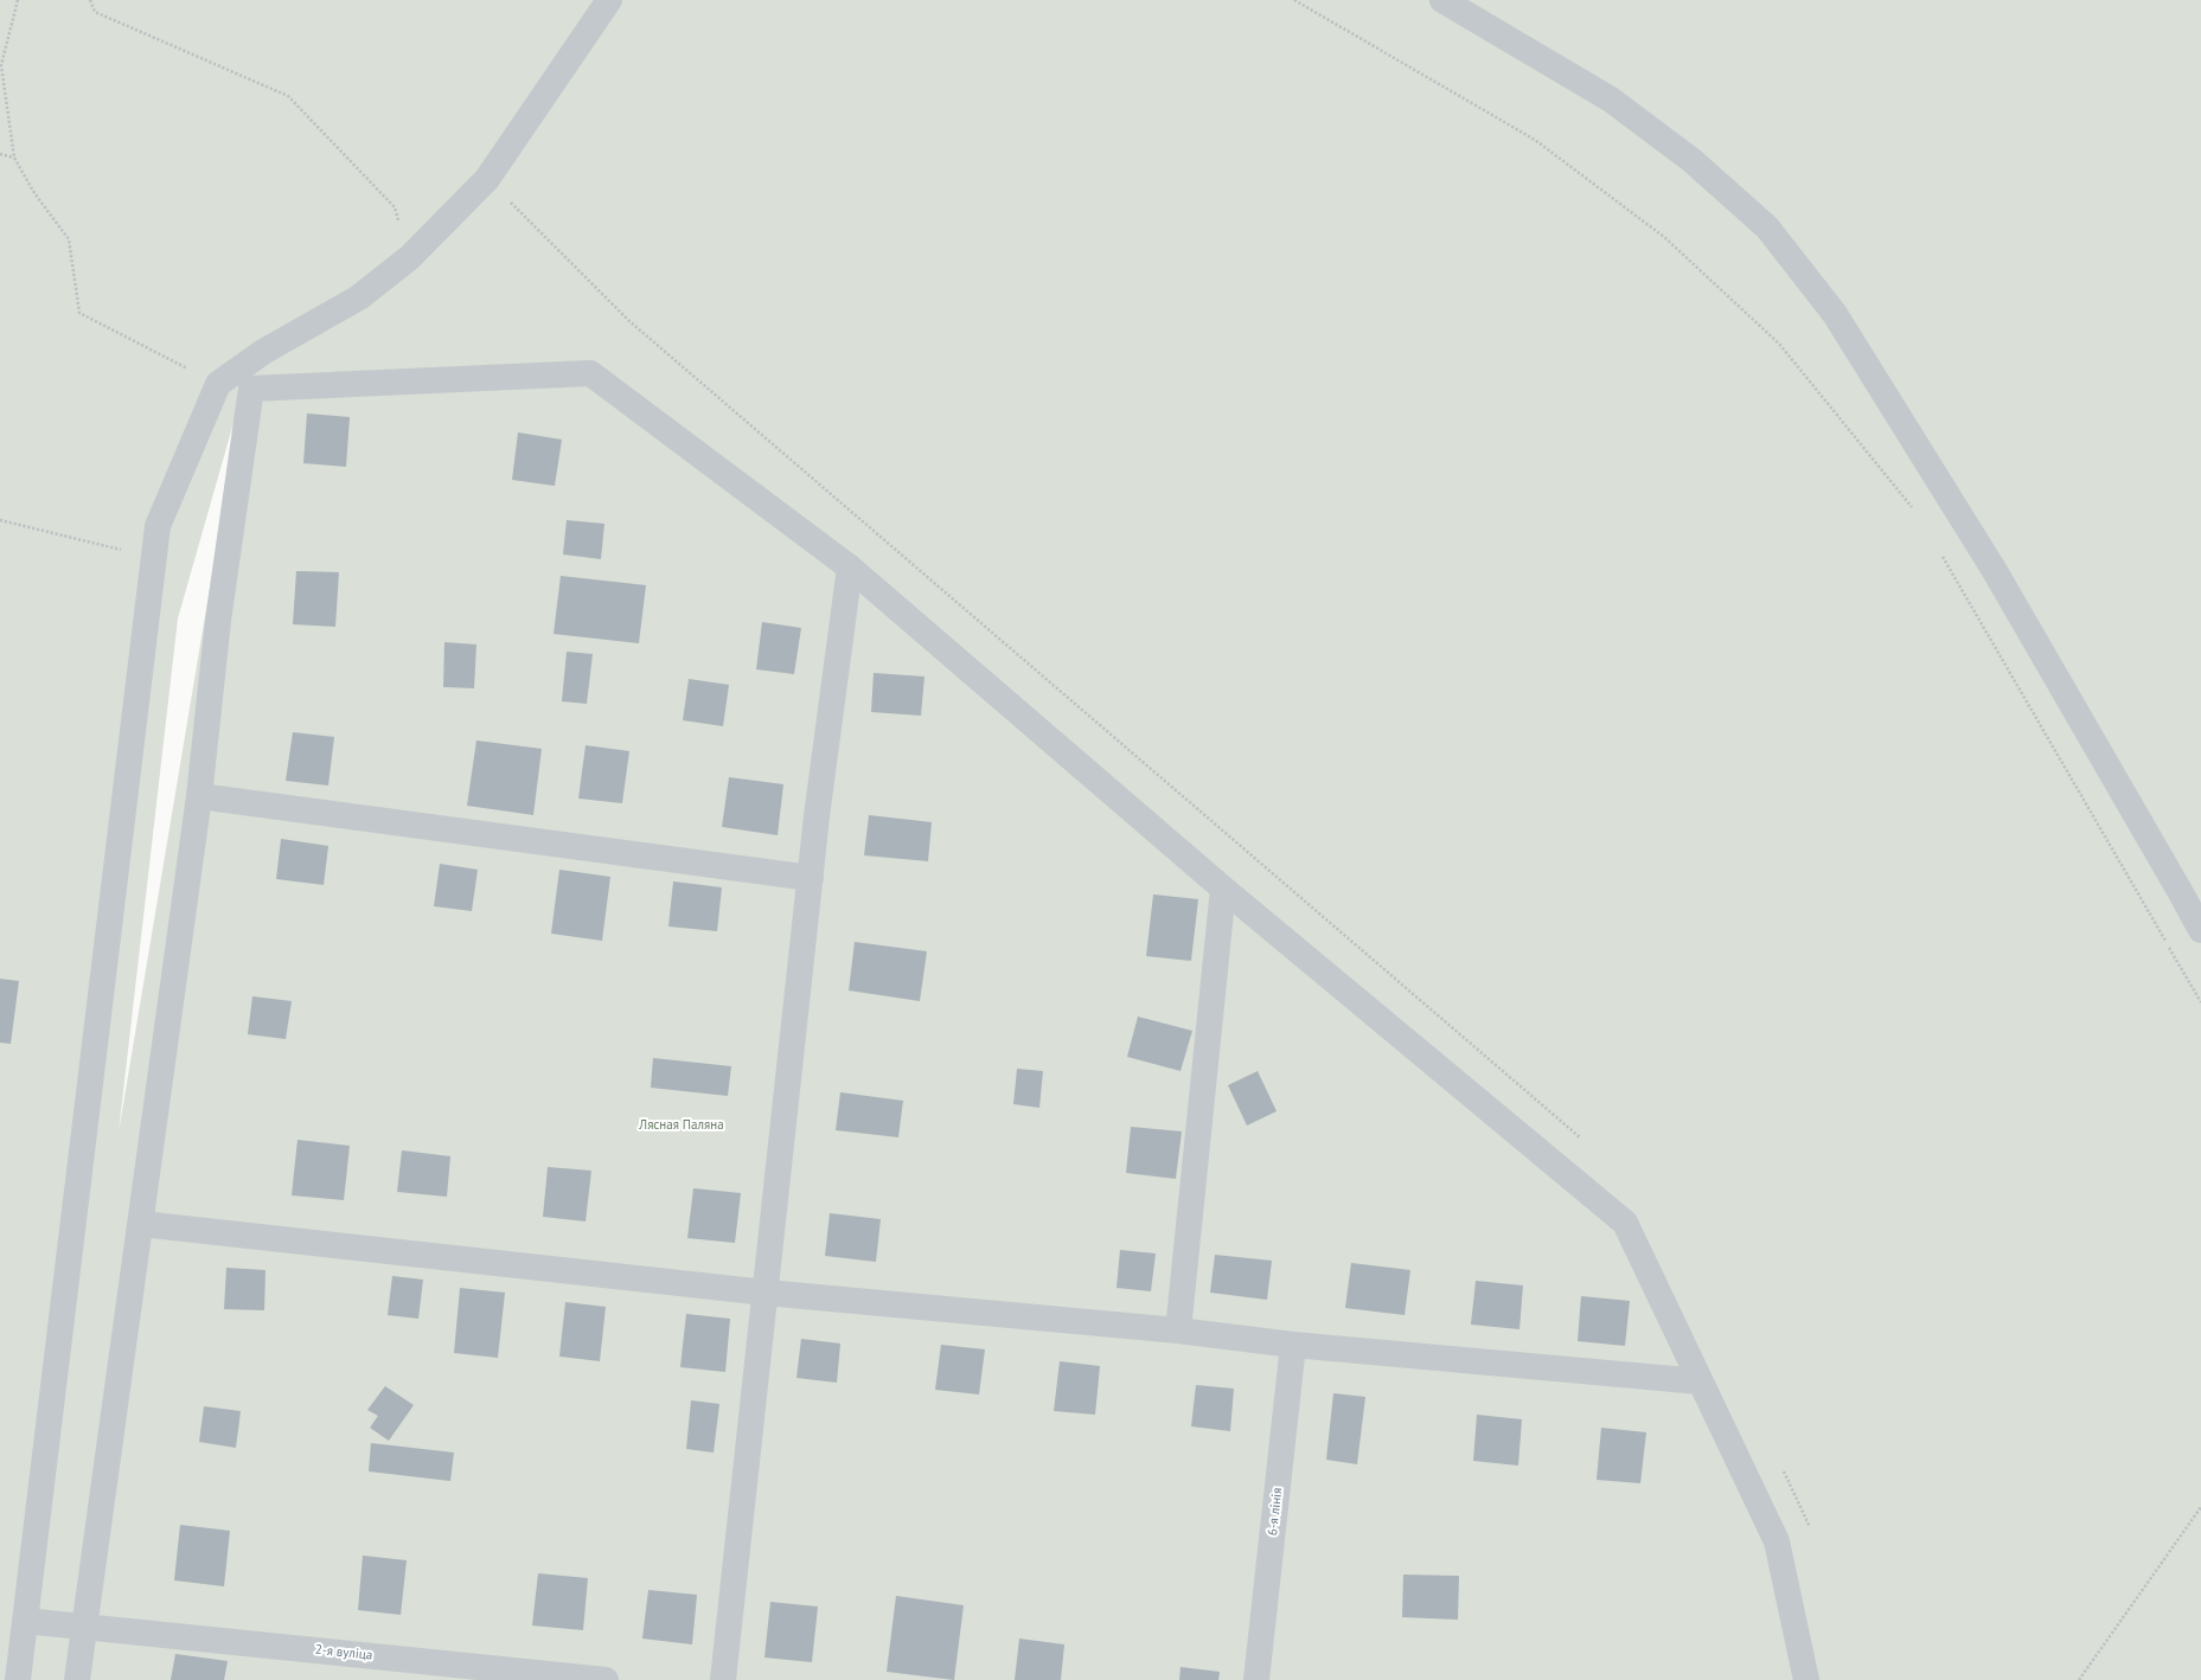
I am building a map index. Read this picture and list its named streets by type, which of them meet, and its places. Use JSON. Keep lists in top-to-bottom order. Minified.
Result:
{"streets":{"street":["6-я лінія","2-я вуліца"]},"parks":["Лясная Паляна"]}
